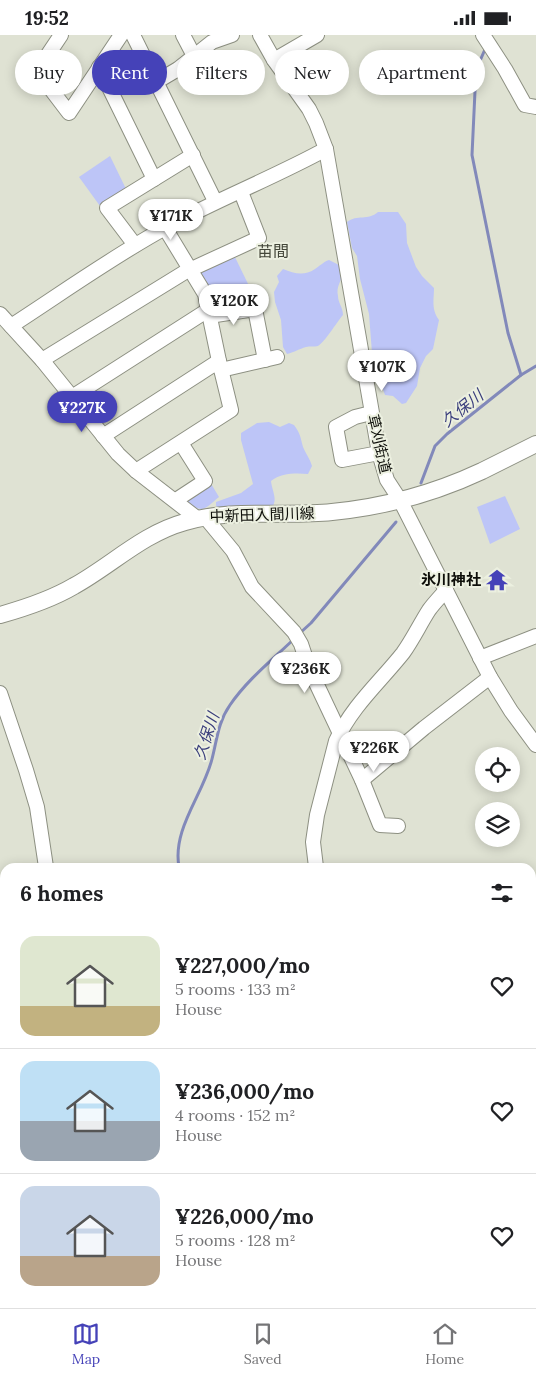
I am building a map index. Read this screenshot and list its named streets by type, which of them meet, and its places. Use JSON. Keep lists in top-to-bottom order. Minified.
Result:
{"streets":{"main road":["中新田入間川線"],"street":["草刈街道"]},"crossings":[["草刈街道","中新田入間川線"]],"districts":["苗間"],"water":["久保川"],"places":{"temple":["氷川神社"]},"page":{"status":"19:52","chip":["Buy","Rent","Filters","New","Apartment"],"price":["¥171K","¥120K","¥107K","¥227K","¥236K","¥226K"],"heading":"6 homes","list":[{"name":"¥227,000/mo","note":"5 rooms · 133 m² · House"},{"name":"¥236,000/mo","note":"4 rooms · 152 m² · House"},{"name":"¥226,000/mo","note":"5 rooms · 128 m² · House"}],"tabs":["Map","Saved","Home"]}}
